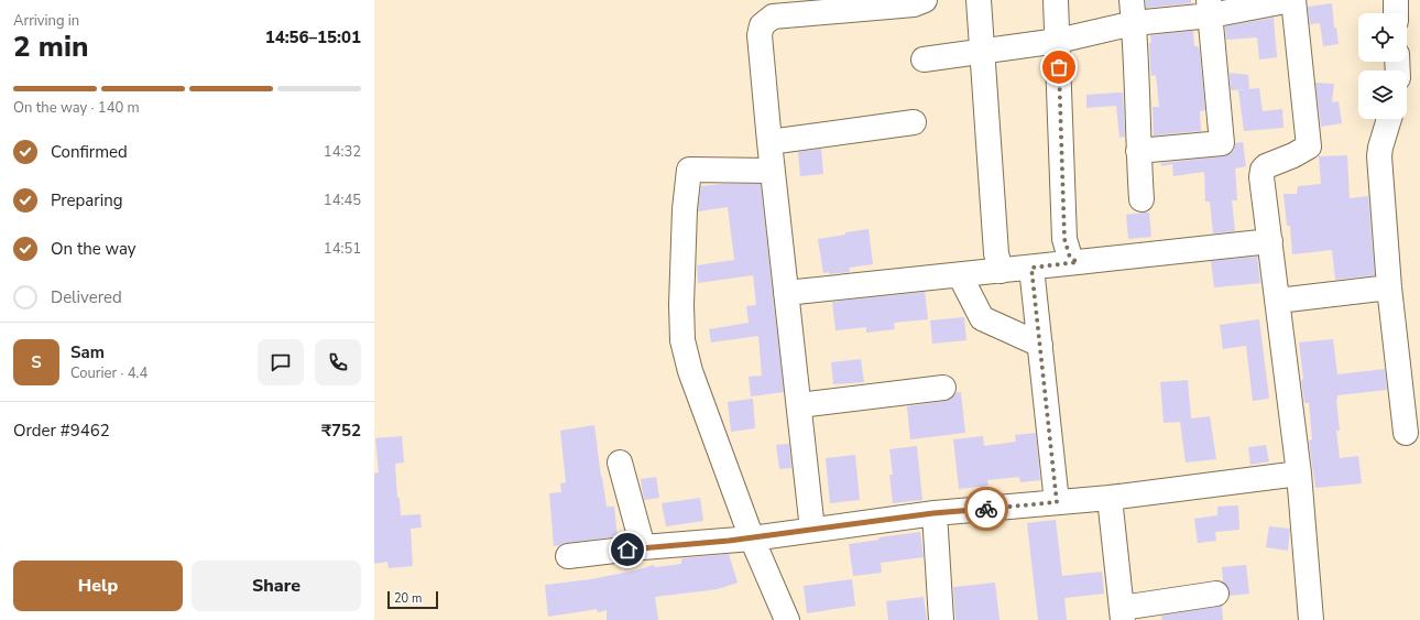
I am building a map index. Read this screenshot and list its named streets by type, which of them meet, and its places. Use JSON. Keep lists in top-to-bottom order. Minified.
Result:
{"scale_bar":"20 m","page":{"heading":["2 min","Arriving in","14:56–15:01"],"panel":["Sam","Courier · 4.4","Order #9462","₹752"],"bar":"On the way · 140 m","list":[["Confirmed","14:32"],["Preparing","14:45"],["On the way","14:51"],"Delivered"],"round":"S","buttons":["Help","Share"],"scale":"20 m"}}
